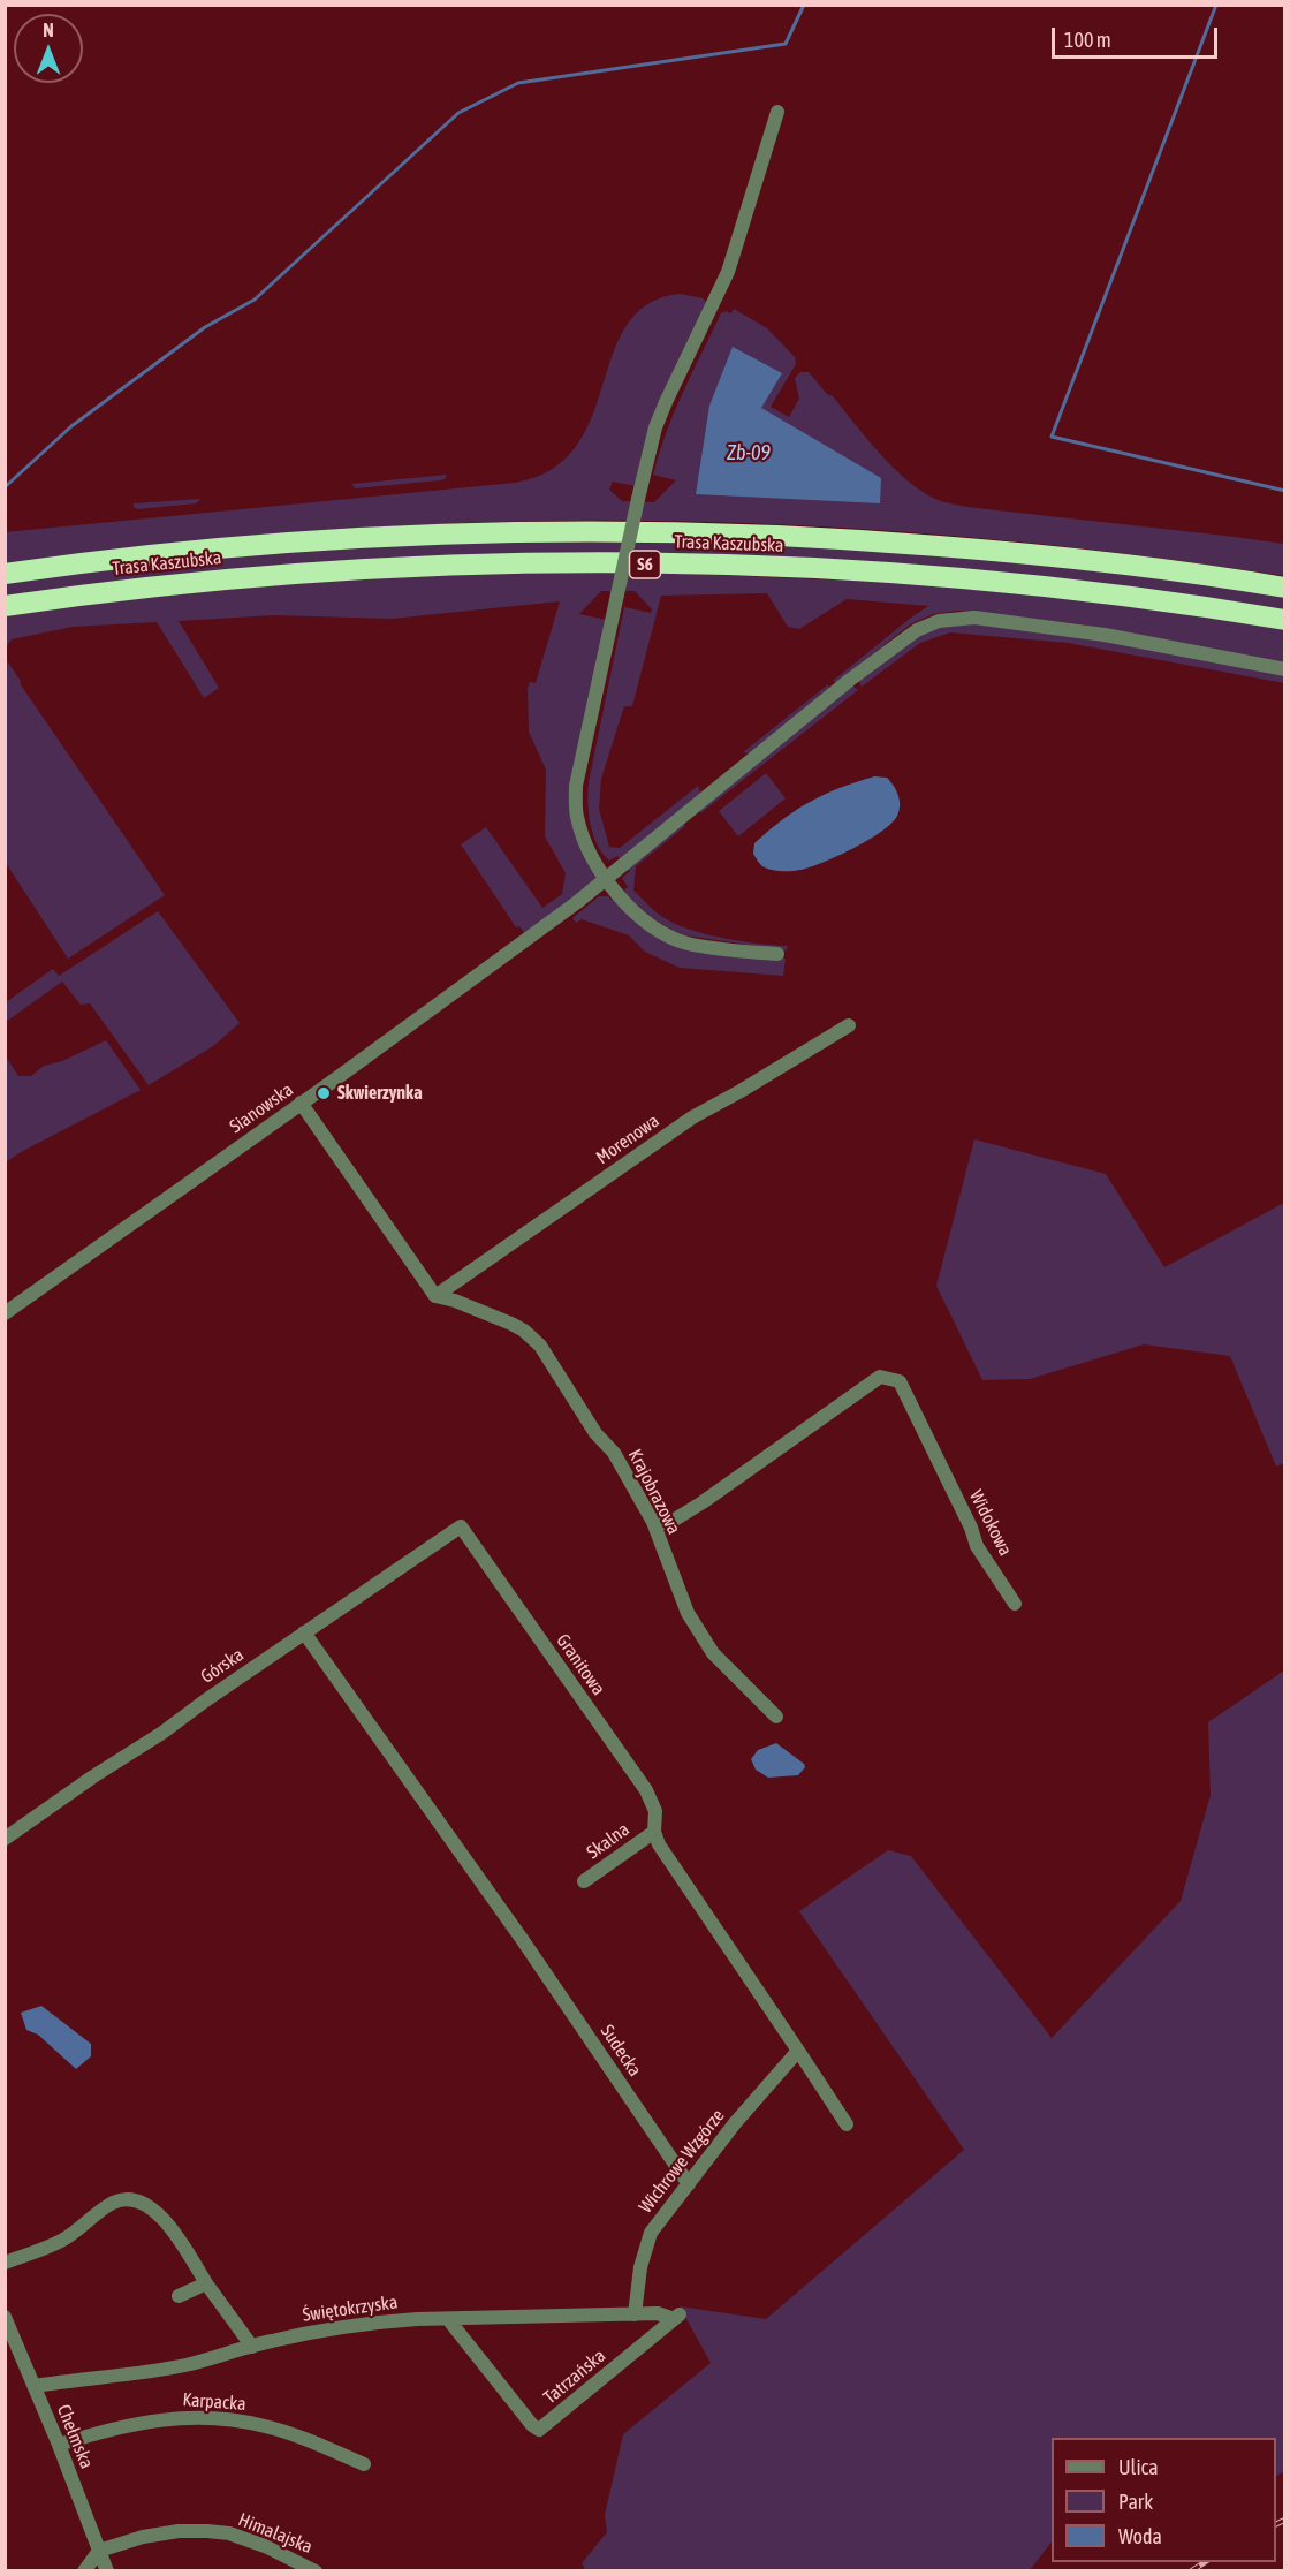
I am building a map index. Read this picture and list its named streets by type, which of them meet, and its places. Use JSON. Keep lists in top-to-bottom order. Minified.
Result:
{"streets":{"highway":["Trasa Kaszubska","S6"],"street":["Sianowska","Morenowa","Krajobrazowa","Widokowa","Granitowa","Górska","Skalna","Sudecka","Wichrowe Wzgórze","Świętokrzyska","Tatrzańska","Karpacka","Chełmska","Himalajska"]},"crossings":[["Morenowa","Krajobrazowa"],["Krajobrazowa","Widokowa"],["Granitowa","Górska"],["Granitowa","Skalna"],["Górska","Sudecka"],["Sudecka","Wichrowe Wzgórze"],["Wichrowe Wzgórze","Świętokrzyska"],["Świętokrzyska","Tatrzańska"],["Świętokrzyska","Chełmska"],["Karpacka","Chełmska"],["Chełmska","Himalajska"]],"water":["Zb-09"],"places":["Skwierzynka"],"legend":["Ulica","Park","Woda"],"scale_bar":"100 m","north":"top"}
